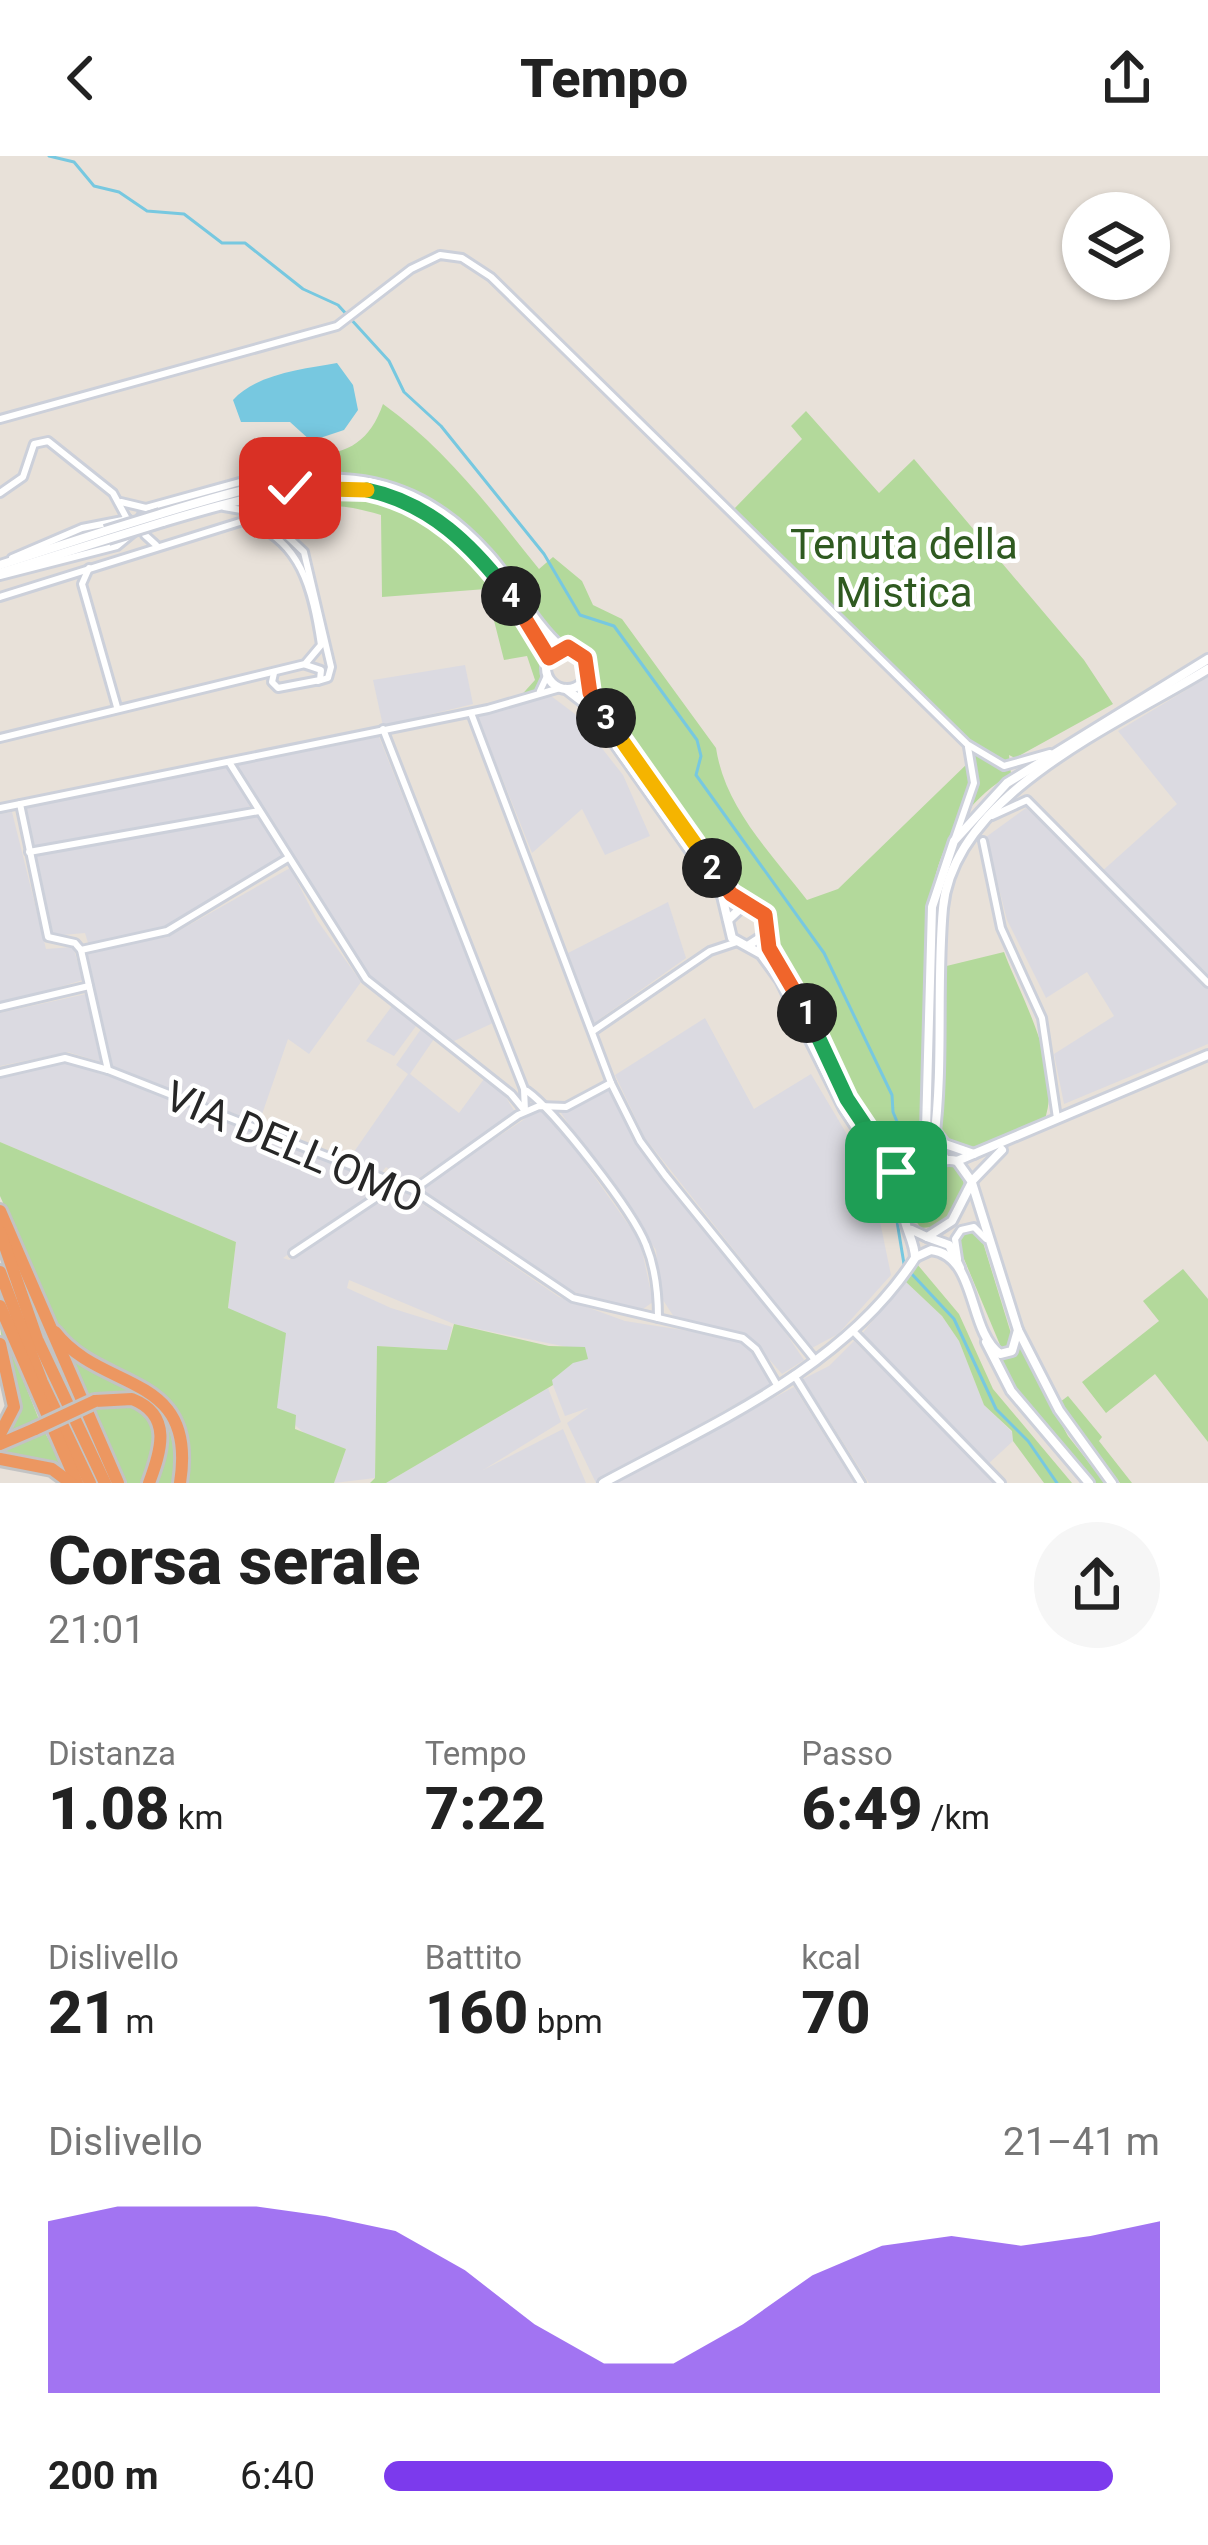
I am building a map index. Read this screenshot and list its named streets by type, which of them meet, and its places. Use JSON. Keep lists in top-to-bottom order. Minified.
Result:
{"streets":{"street":["VIA DELL'OMO"]},"parks":["Tenuta della Mistica"],"page":{"header":"Tempo","pins":["4","3","2","1"],"heading":["Corsa serale","21:01"],"stats":[["Distanza","1.08 km"],["Tempo","7:22"],["Passo","6:49 /km"],["Dislivello","21 m"],["Battito","160 bpm"],["kcal","70"]],"chart":["Dislivello","21–41 m"],"list":[{"name":"200 m","note":"6:40"}]}}
